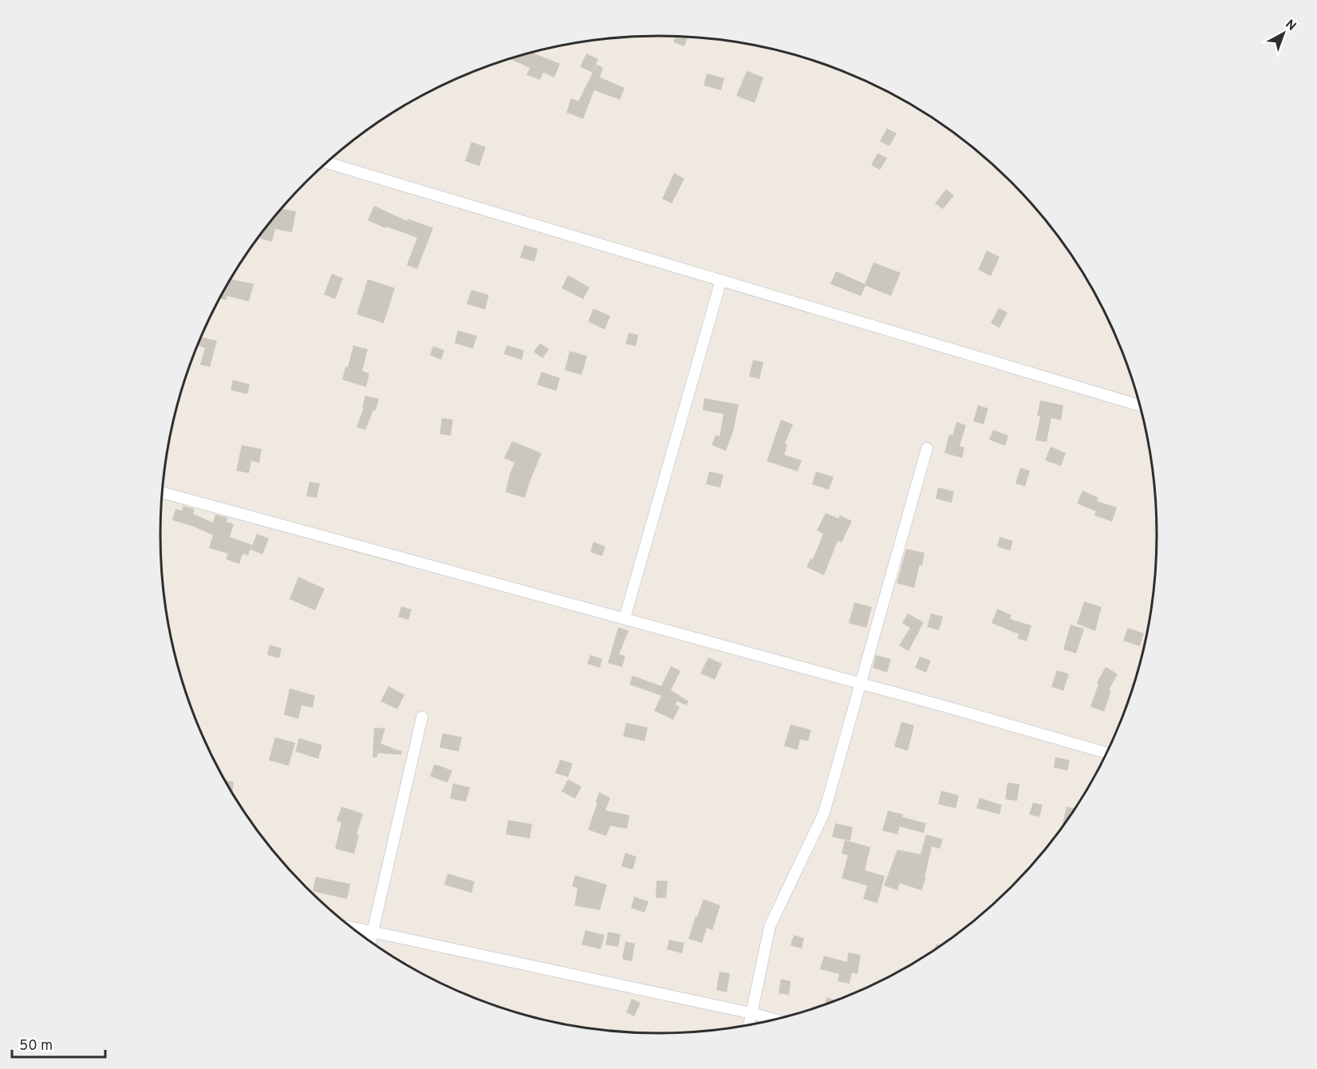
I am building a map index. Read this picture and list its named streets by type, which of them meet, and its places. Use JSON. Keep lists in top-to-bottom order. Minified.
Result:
{"scale_bar":"50 m","north":"top right"}
